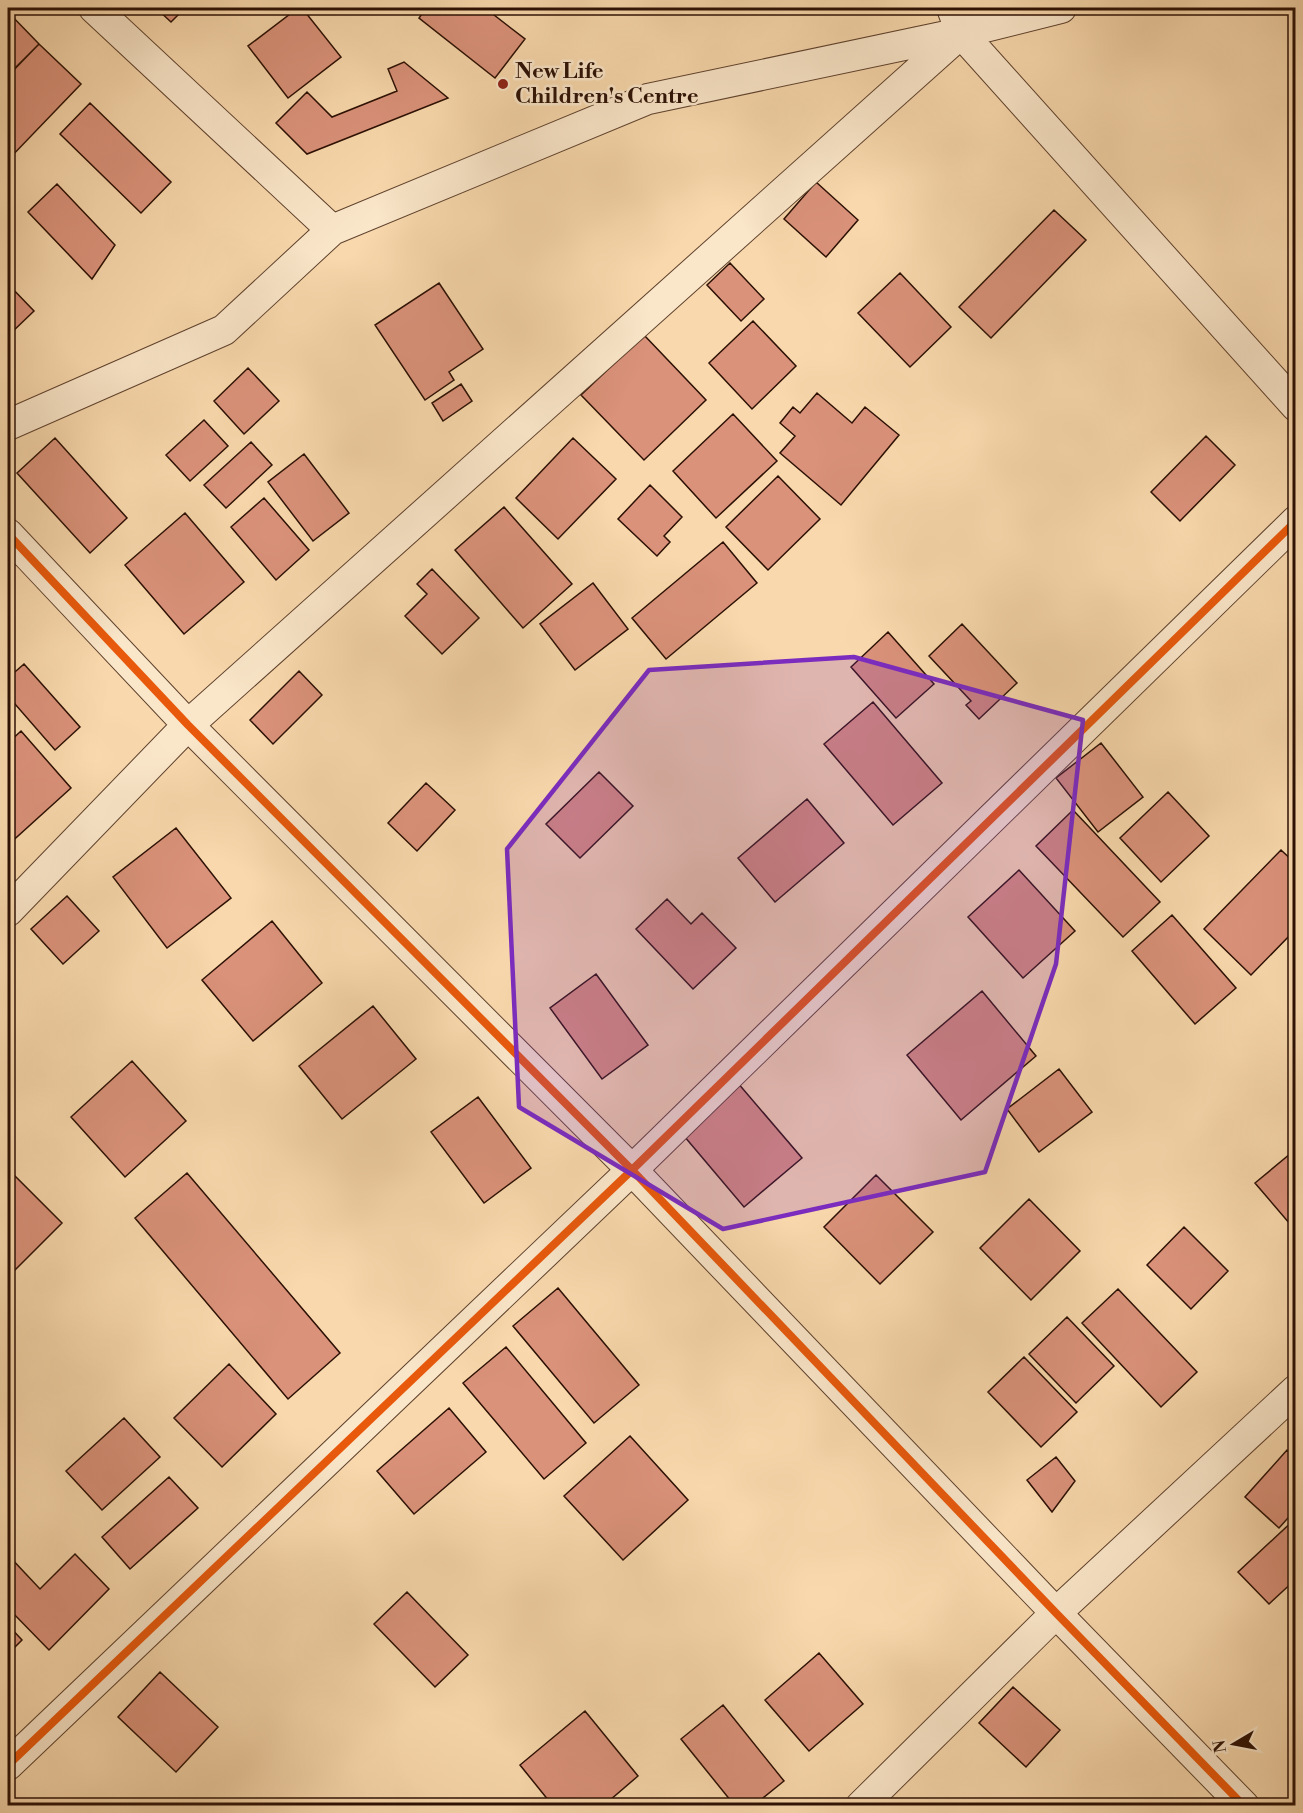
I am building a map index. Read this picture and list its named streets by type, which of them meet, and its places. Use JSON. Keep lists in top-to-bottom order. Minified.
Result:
{"places":["New Life Children's Centre"],"north":"left"}
